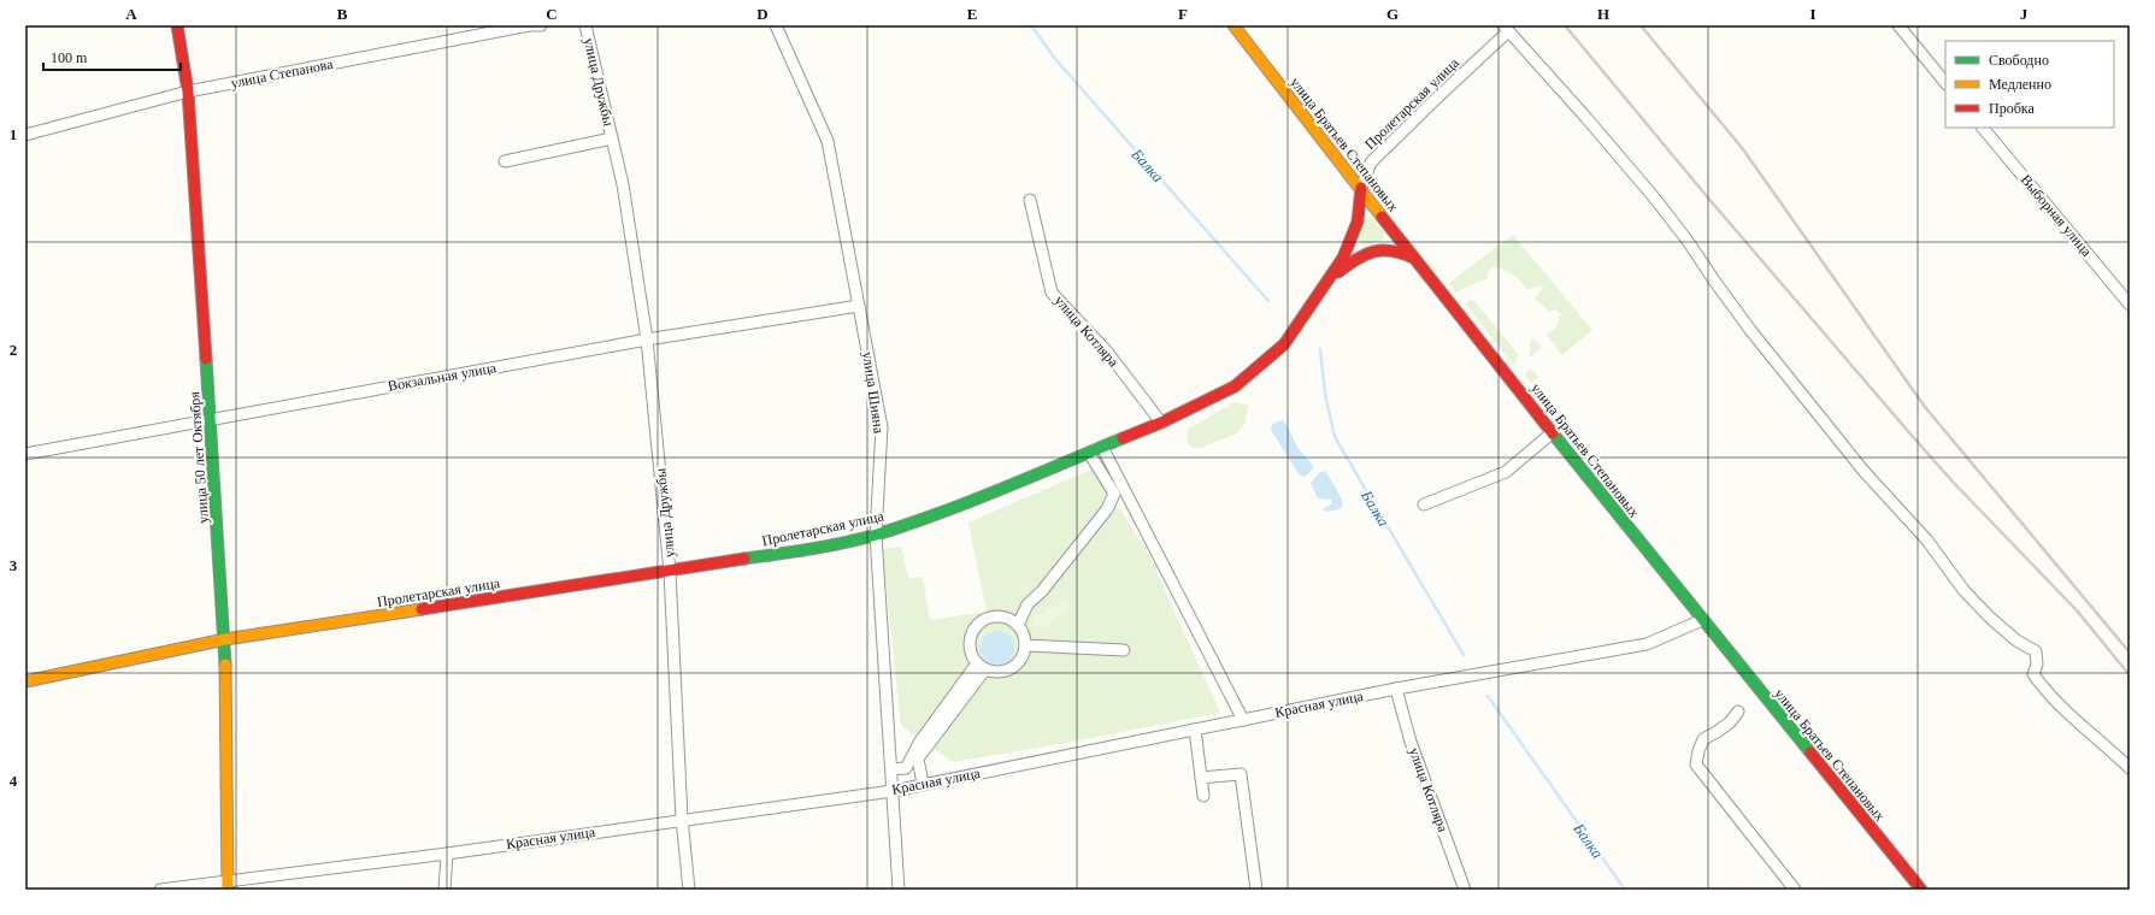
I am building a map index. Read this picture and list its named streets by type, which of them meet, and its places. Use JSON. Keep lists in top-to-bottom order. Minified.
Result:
{"streets":{"main road":["Пролетарская улица","улица Братьев Степановых","улица 50 лет Октября"],"street":["улица Степанова","улица Дружбы","Выборная улица","улица Котляра","Вокзальная улица","улица Шияна","Красная улица"]},"crossings":[["улица Степанова","улица 50 лет Октября"],["улица Дружбы","Пролетарская улица"],["улица Дружбы","Вокзальная улица"],["улица Дружбы","Красная улица"],["Пролетарская улица","улица Братьев Степановых"],["Пролетарская улица","улица Котляра"],["Пролетарская улица","улица Шияна"],["Пролетарская улица","улица 50 лет Октября"],["улица Братьев Степановых","Красная улица"],["улица Котляра","Красная улица"],["Вокзальная улица","улица Шияна"],["Вокзальная улица","улица 50 лет Октября"],["улица Шияна","Красная улица"],["улица 50 лет Октября","Красная улица"]],"water":["Балка"],"legend":["Свободно","Медленно","Пробка"],"scale_bar":"100 m","grid":{"columns":["A","B","C","D","E","F","G","H","I","J"],"rows":["1","2","3","4"]}}
